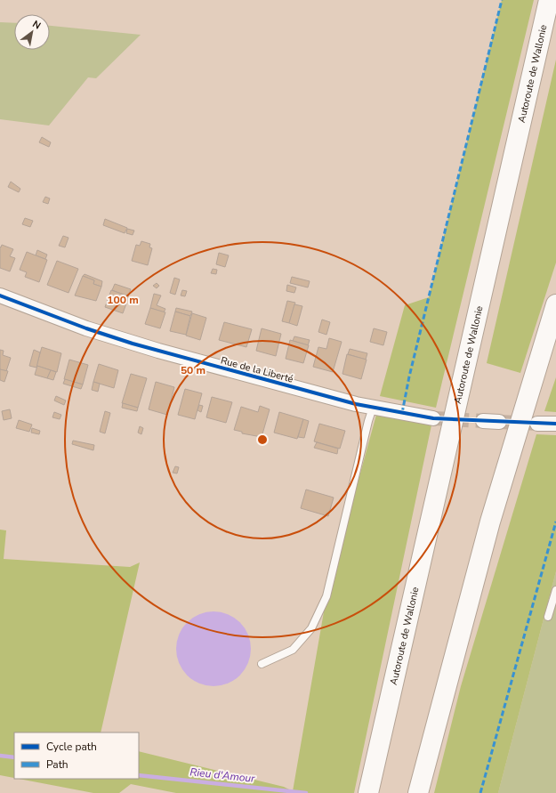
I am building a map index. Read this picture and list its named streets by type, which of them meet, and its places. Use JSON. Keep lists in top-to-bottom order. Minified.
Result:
{"streets":{"highway":["Autoroute de Wallonie"],"street":["Rue de la Liberté"]},"water":["Rieu d'Amour"],"legend":["Cycle path","Path"],"north":"top right","rings":["100 m","50 m"]}
